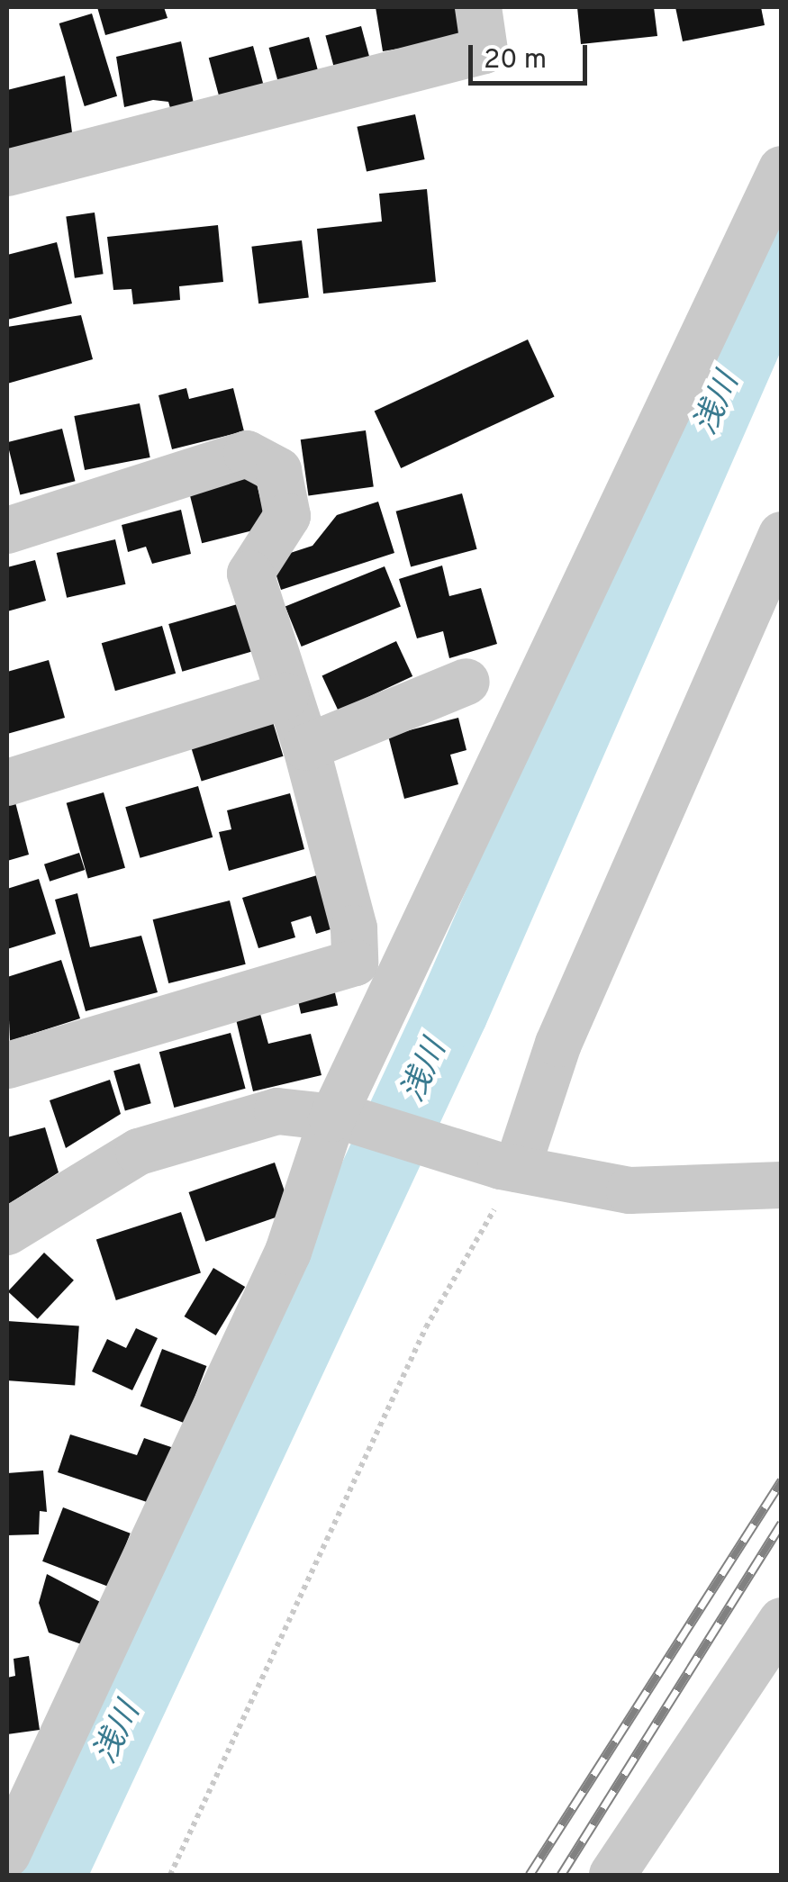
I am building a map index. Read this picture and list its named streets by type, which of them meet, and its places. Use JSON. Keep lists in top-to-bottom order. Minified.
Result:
{"water":["浅川"],"scale_bar":"20 m"}
